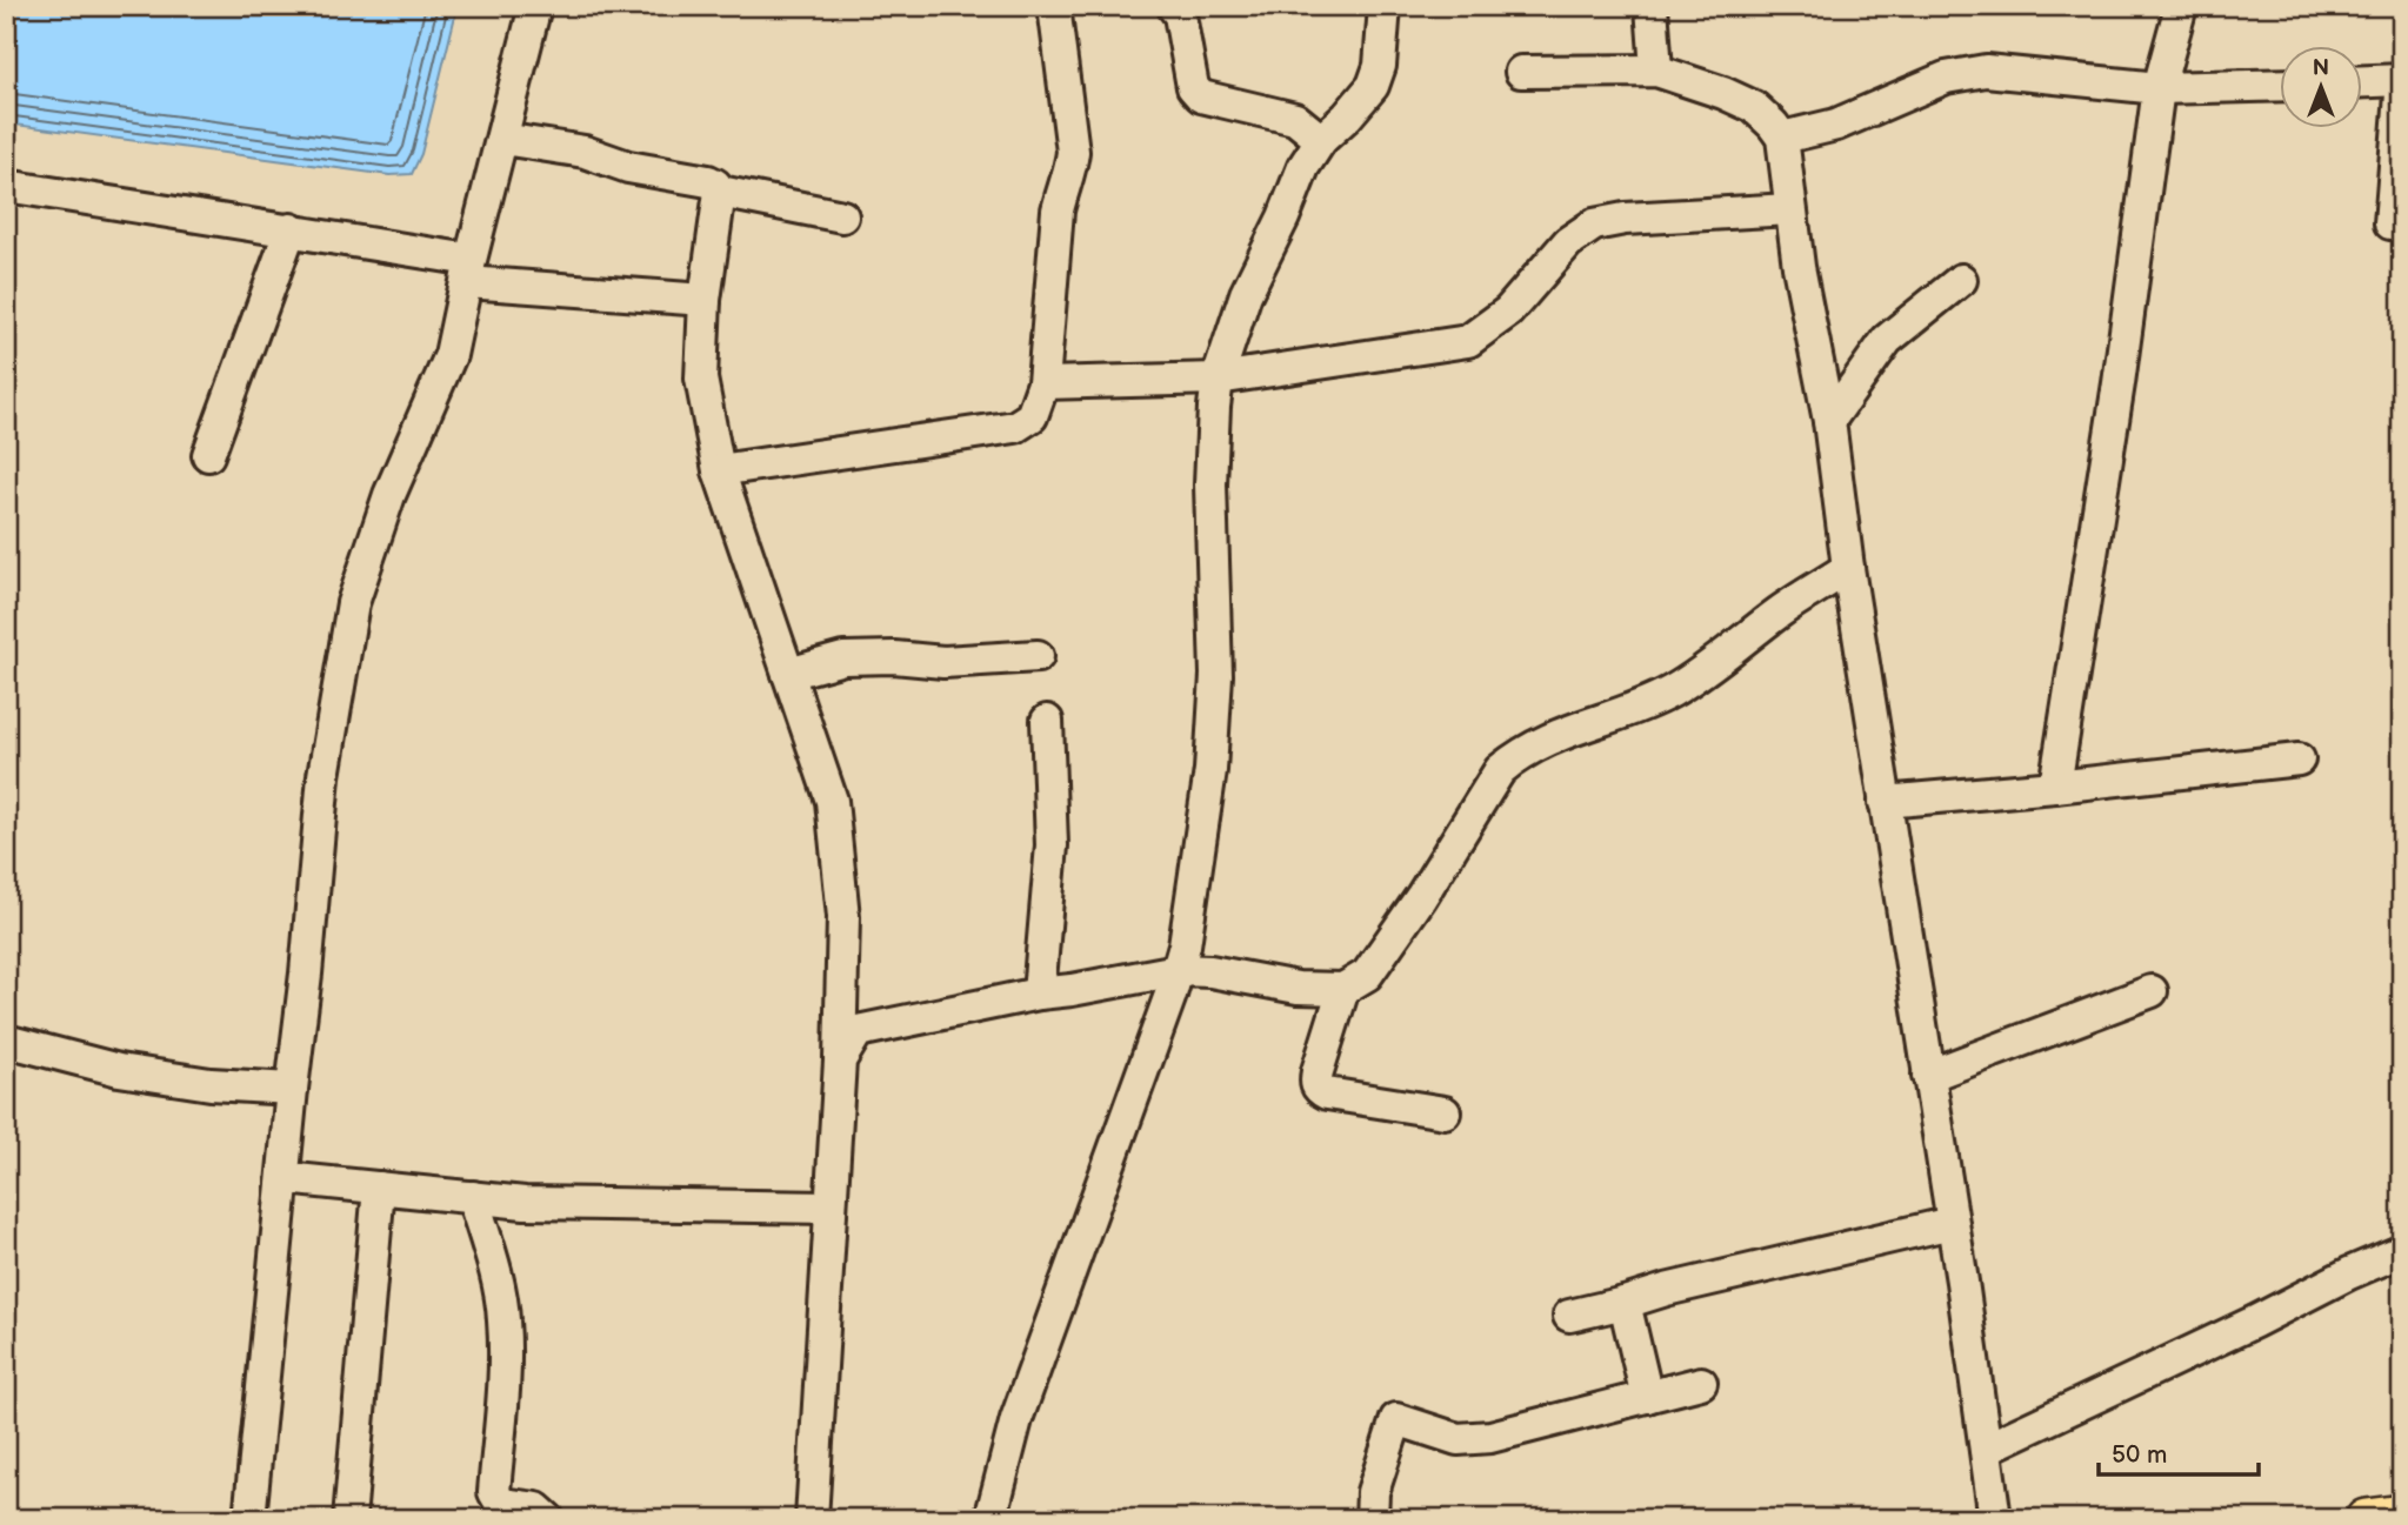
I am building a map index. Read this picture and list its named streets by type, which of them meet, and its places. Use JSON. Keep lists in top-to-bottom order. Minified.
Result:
{"scale_bar":"50 m","north":"top"}
